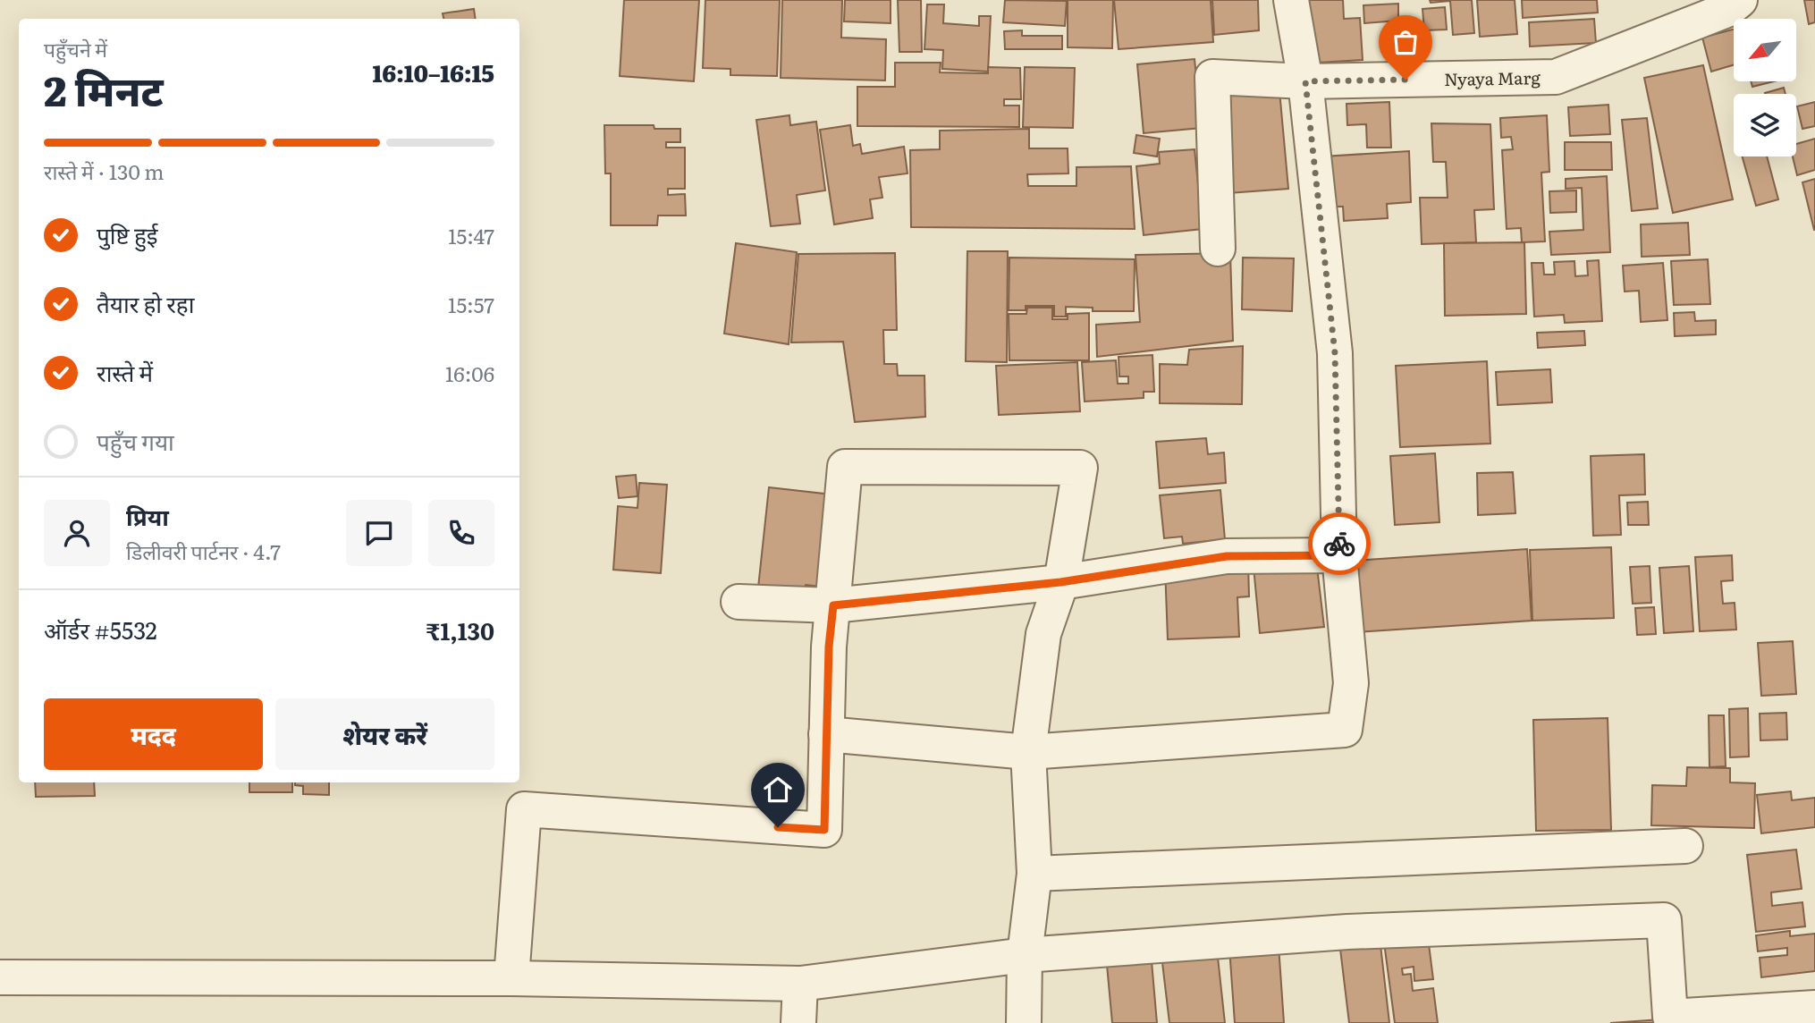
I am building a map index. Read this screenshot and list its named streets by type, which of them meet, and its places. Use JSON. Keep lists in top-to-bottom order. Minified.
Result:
{"streets":{"street":["Nyaya Marg"]},"north":"bottom left","page":{"heading":["2 मिनट","पहुँचने में","16:10–16:15"],"panel":["प्रिया","डिलीवरी पार्टनर · 4.7","ऑर्डर #5532","₹1,130"],"bar":"रास्ते में · 130 m","list":[["पुष्टि हुई","15:47"],["तैयार हो रहा","15:57"],["रास्ते में","16:06"],"पहुँच गया"],"buttons":["मदद","शेयर करें"]}}
